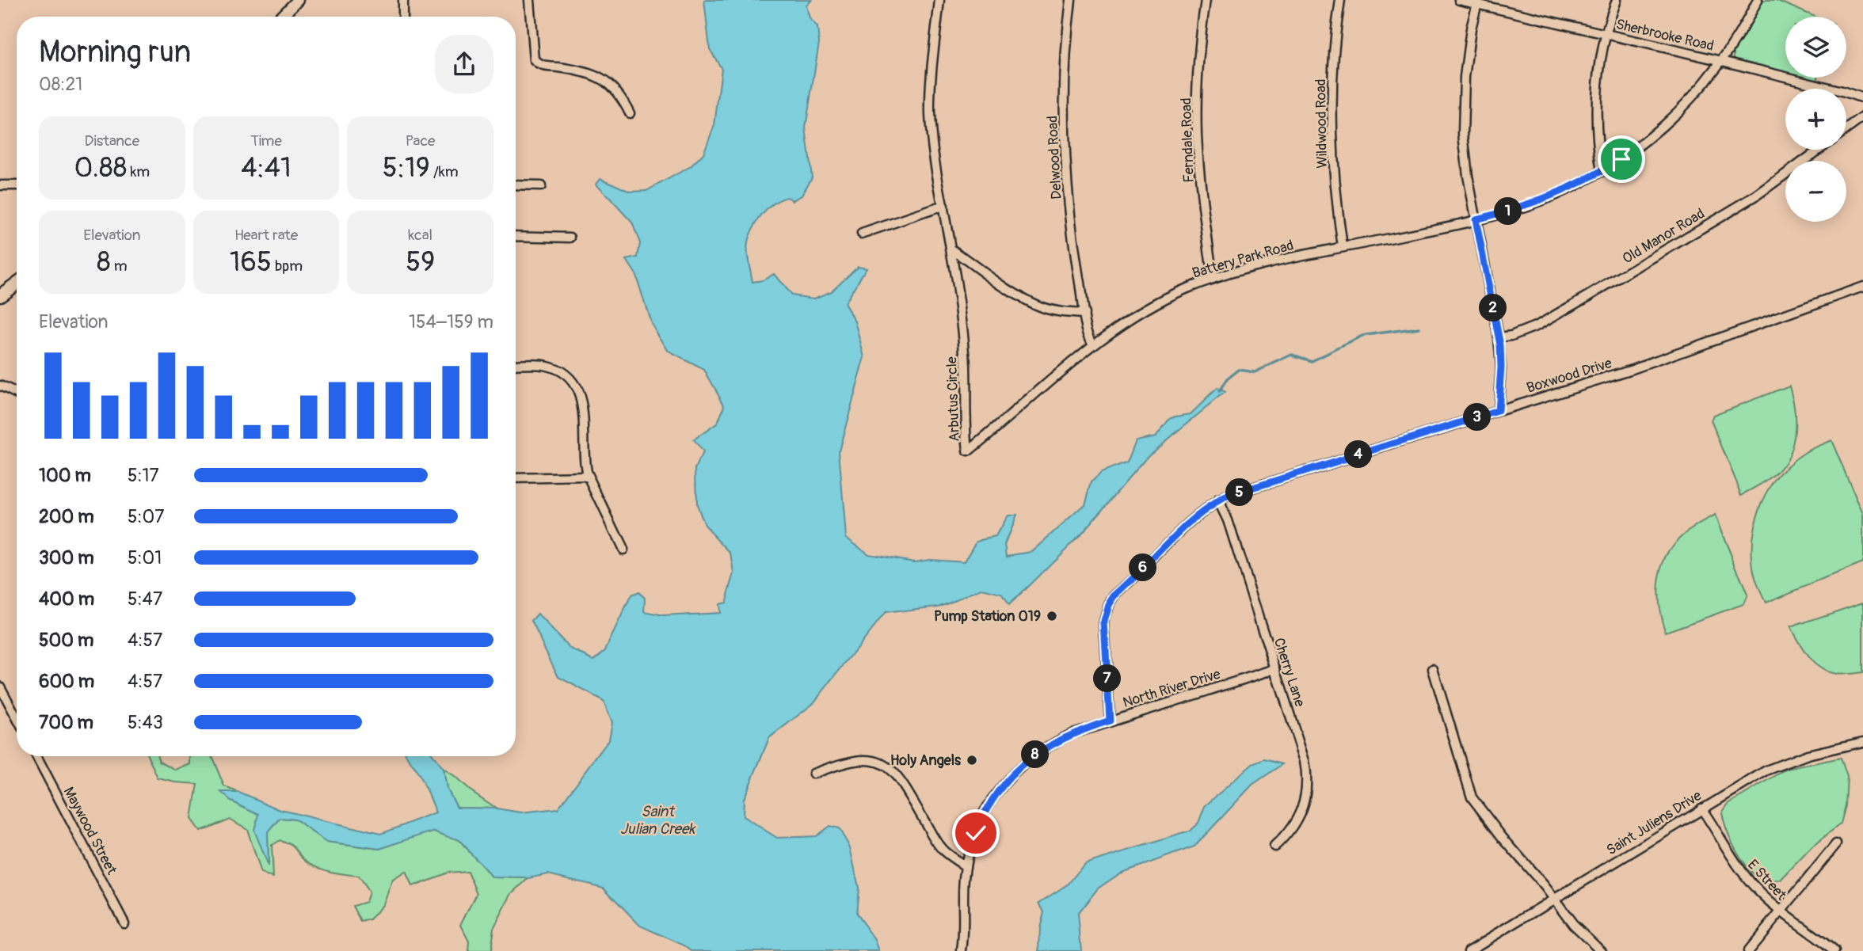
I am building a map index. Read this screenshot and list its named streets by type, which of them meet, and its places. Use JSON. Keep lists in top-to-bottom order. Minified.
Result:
{"streets":{"street":["Sherbrooke Road","Wildwood Road","Ferndale Road","Delwood Road","Old Manor Road","Battery Park Road","Boxwood Drive","Arbutus Circle","Cherry Lane","North River Drive","Saint Juliens Drive","Maywood Street","E Street"]},"crossings":[["Sherbrooke Road","Battery Park Road"],["Wildwood Road","Battery Park Road"],["Ferndale Road","Battery Park Road"],["Battery Park Road","Arbutus Circle"],["Boxwood Drive","Cherry Lane"],["Boxwood Drive","North River Drive"],["Cherry Lane","North River Drive"],["Saint Juliens Drive","E Street"]],"water":["Saint Julian Creek"],"places":["Pump Station 019","Holy Angels"],"page":{"map_buttons":["+","−"],"heading":["Morning run","08:21"],"stats":[["Distance","0.88 km"],["Time","4:41"],["Pace","5:19 /km"],["Elevation","8 m"],["Heart rate","165 bpm"],["kcal","59"]],"pins":["1","2","3","4","5","6","7","8"],"chart":["Elevation","154–159 m"],"list":[{"name":"100 m","note":"5:17"},{"name":"200 m","note":"5:07"},{"name":"300 m","note":"5:01"},{"name":"400 m","note":"5:47"},{"name":"500 m","note":"4:57"},{"name":"600 m","note":"4:57"},{"name":"700 m","note":"5:43"}]}}
